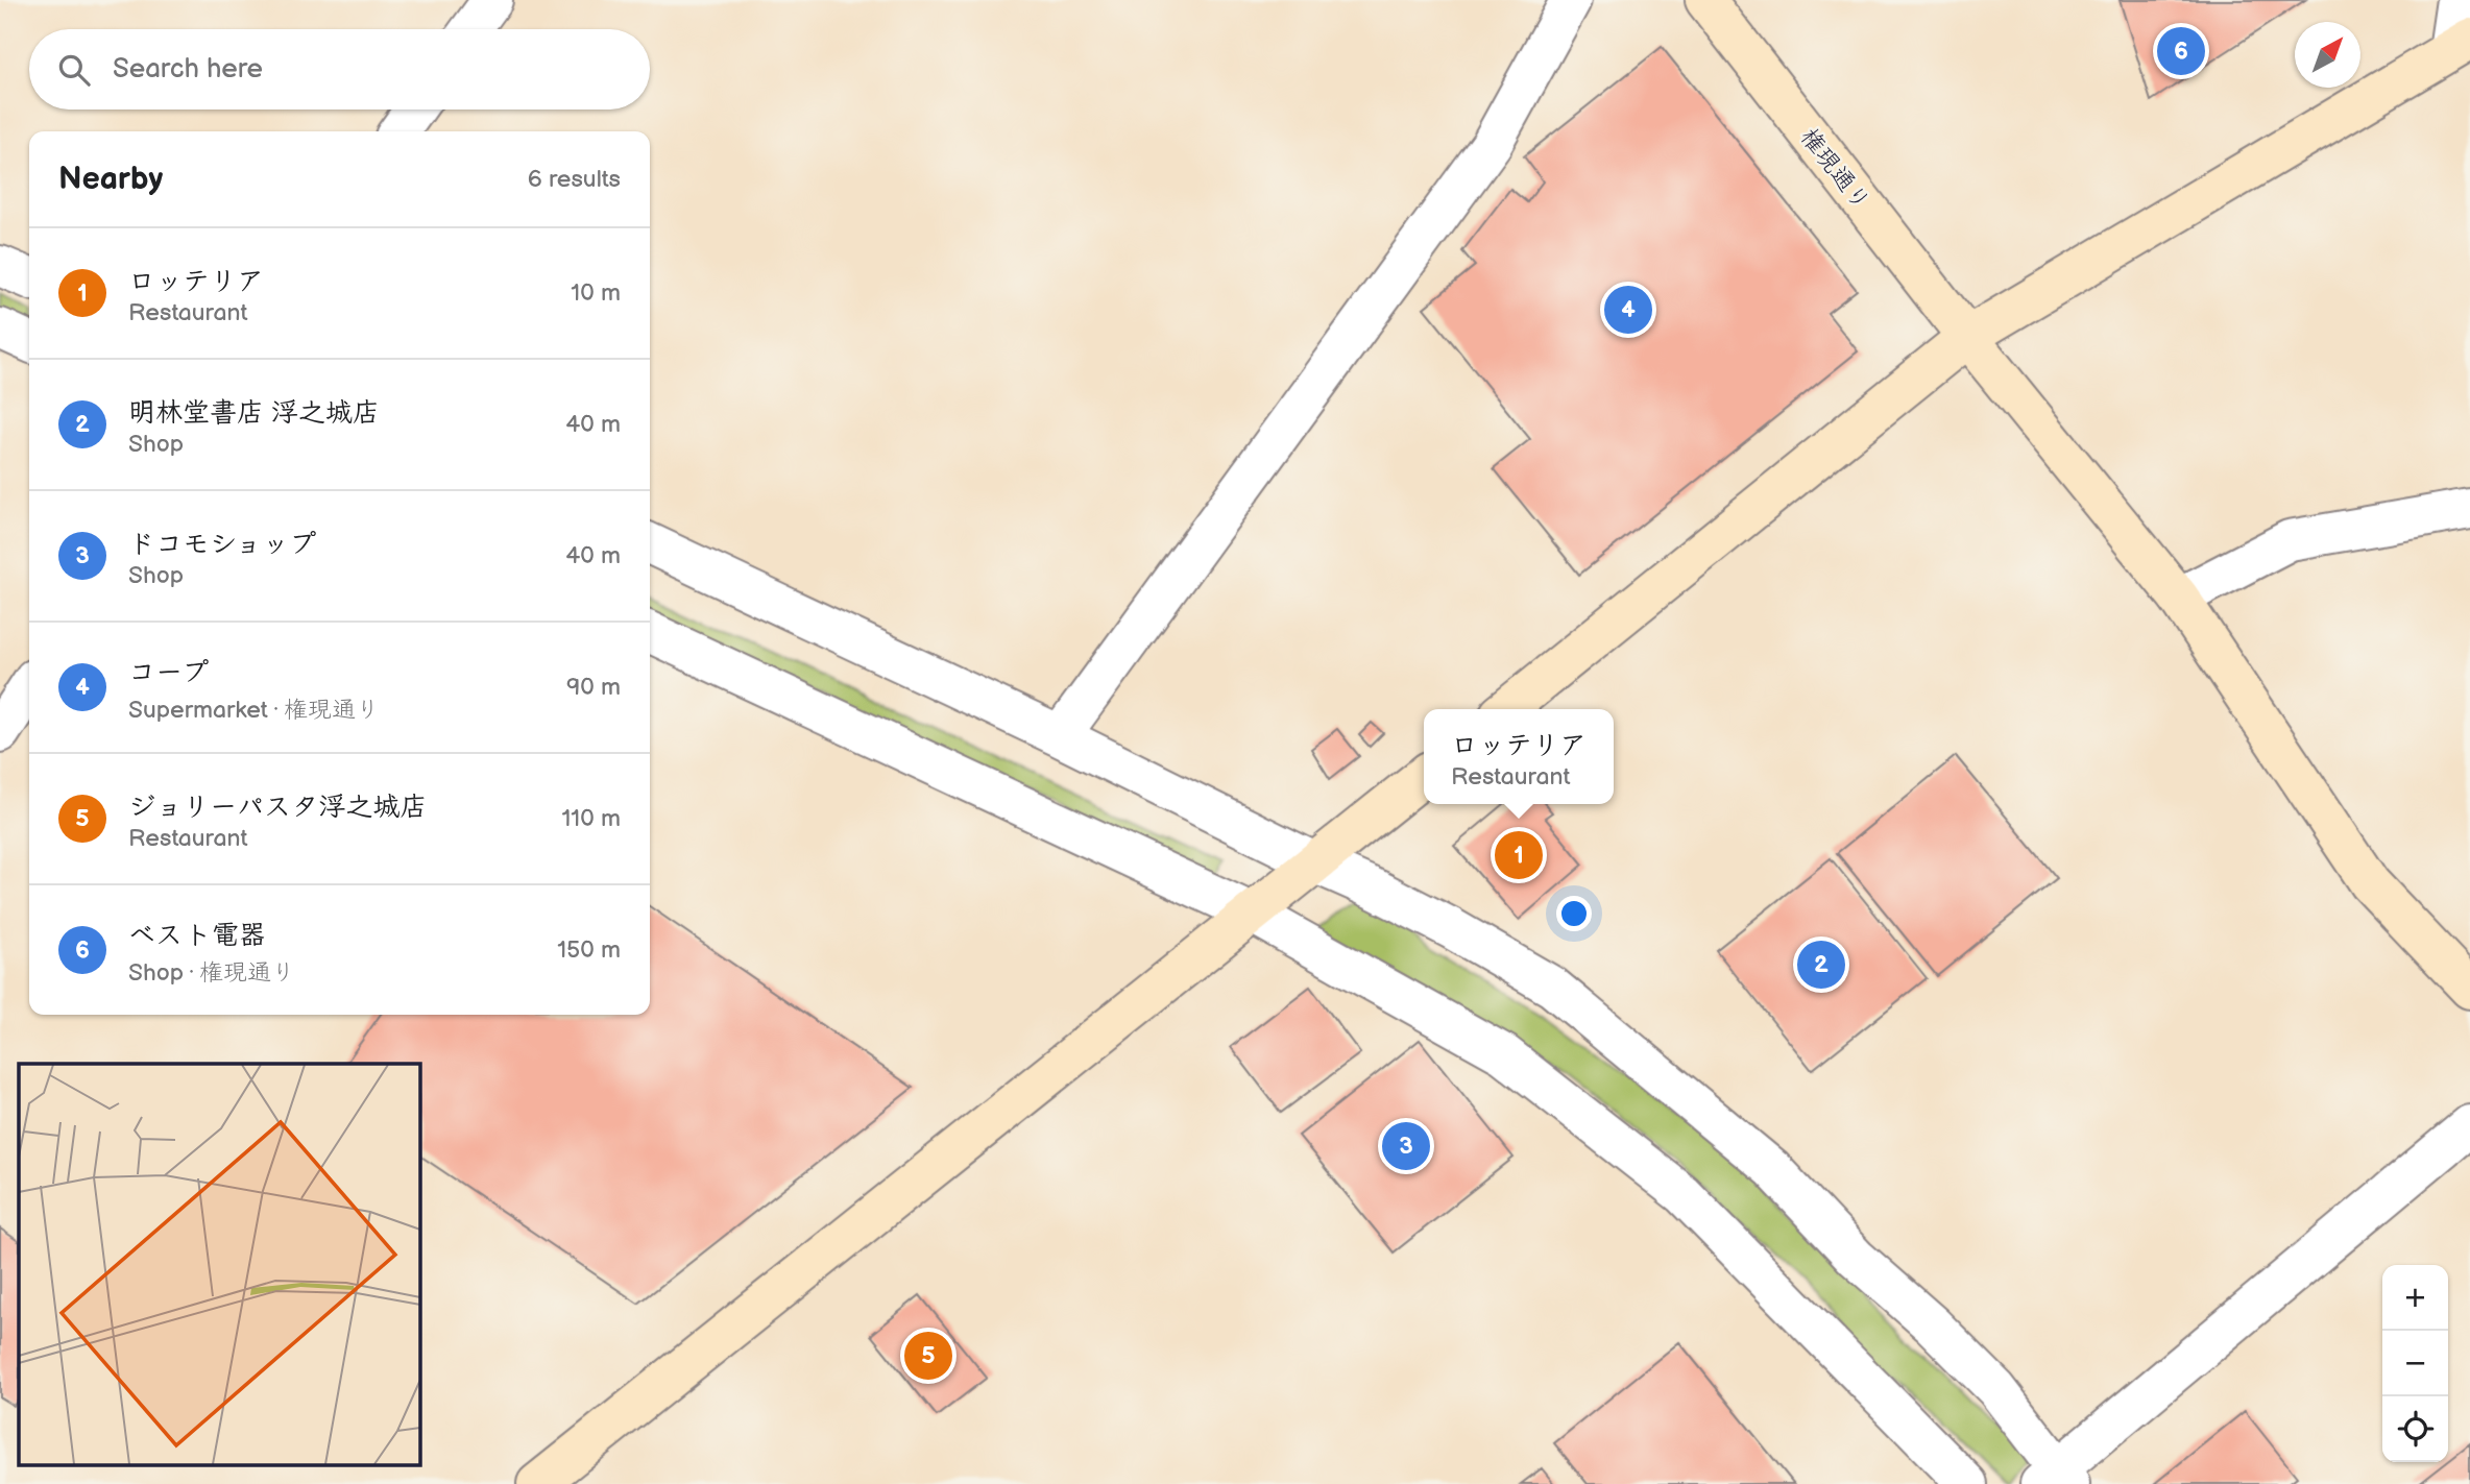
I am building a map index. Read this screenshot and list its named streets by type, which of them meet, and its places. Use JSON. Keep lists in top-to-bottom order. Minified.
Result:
{"streets":{"street":["権現通り"]},"north":"top right","page":{"pins":["6","4","1","2","3","5"],"search":"Search here","heading":["Nearby","6 results"],"list":[{"mark":"1","name":"ロッテリア","note":"Restaurant","value":"10 m"},{"mark":"2","name":"明林堂書店 浮之城店","note":"Shop","value":"40 m"},{"mark":"3","name":"ドコモショップ","note":"Shop","value":"40 m"},{"mark":"4","name":"コープ","note":"Supermarket · 権現通り","value":"90 m"},{"mark":"5","name":"ジョリーパスタ浮之城店","note":"Restaurant","value":"110 m"},{"mark":"6","name":"ベスト電器","note":"Shop · 権現通り","value":"150 m"}],"popup":["ロッテリア","Restaurant"],"map_buttons":["+","−"]}}
